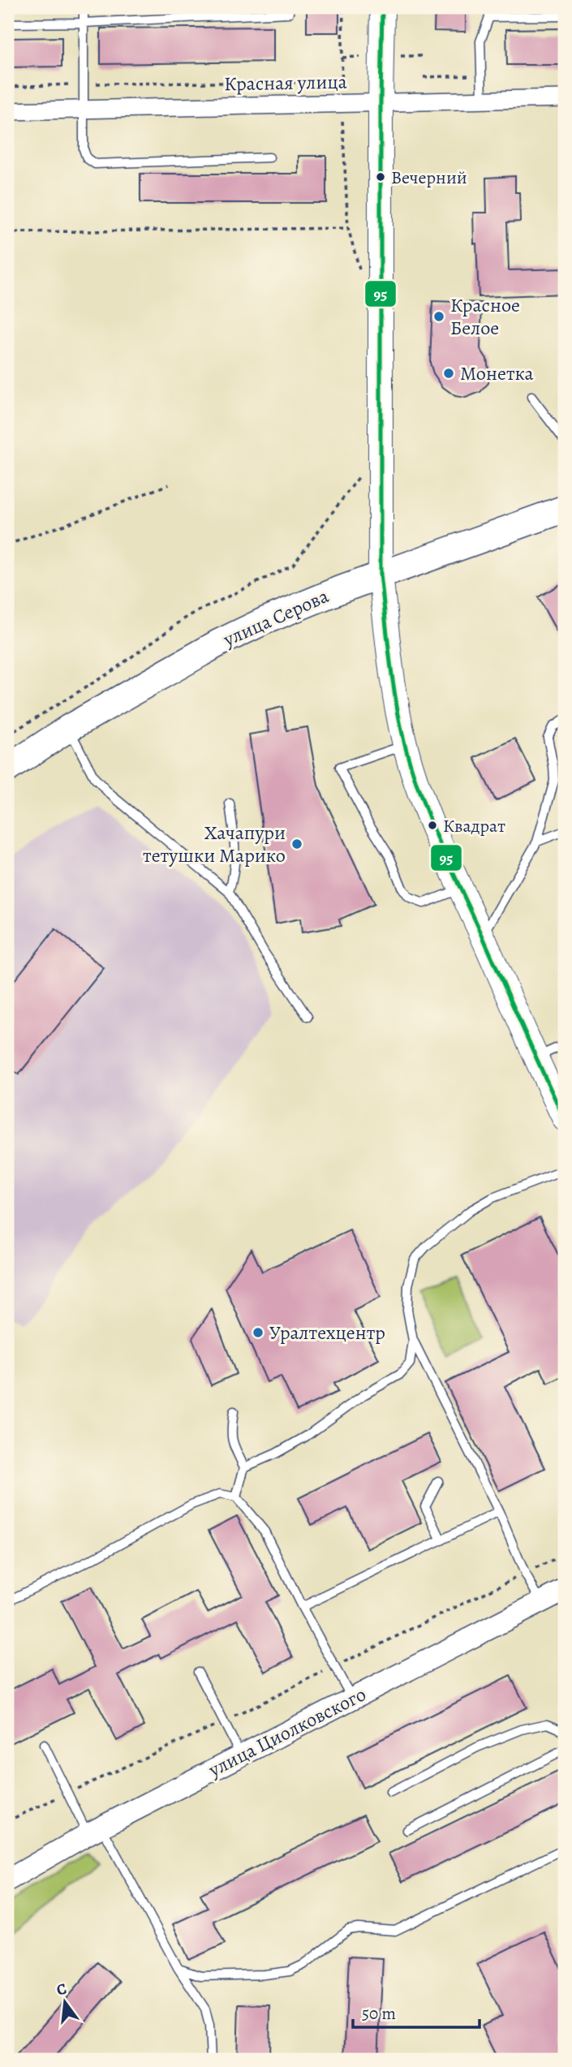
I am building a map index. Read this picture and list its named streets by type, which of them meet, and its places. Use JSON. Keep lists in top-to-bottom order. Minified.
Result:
{"streets":{"main road":["улица Серова"],"street":["Красная улица","улица Циолковского"]},"places":["Вечерний","Красное Белое","Монетка","Квадрат","Хачапури тетушки Марико","Уралтехцентр"],"lines":["transit line 95"],"scale_bar":"50 m","north":"top"}
